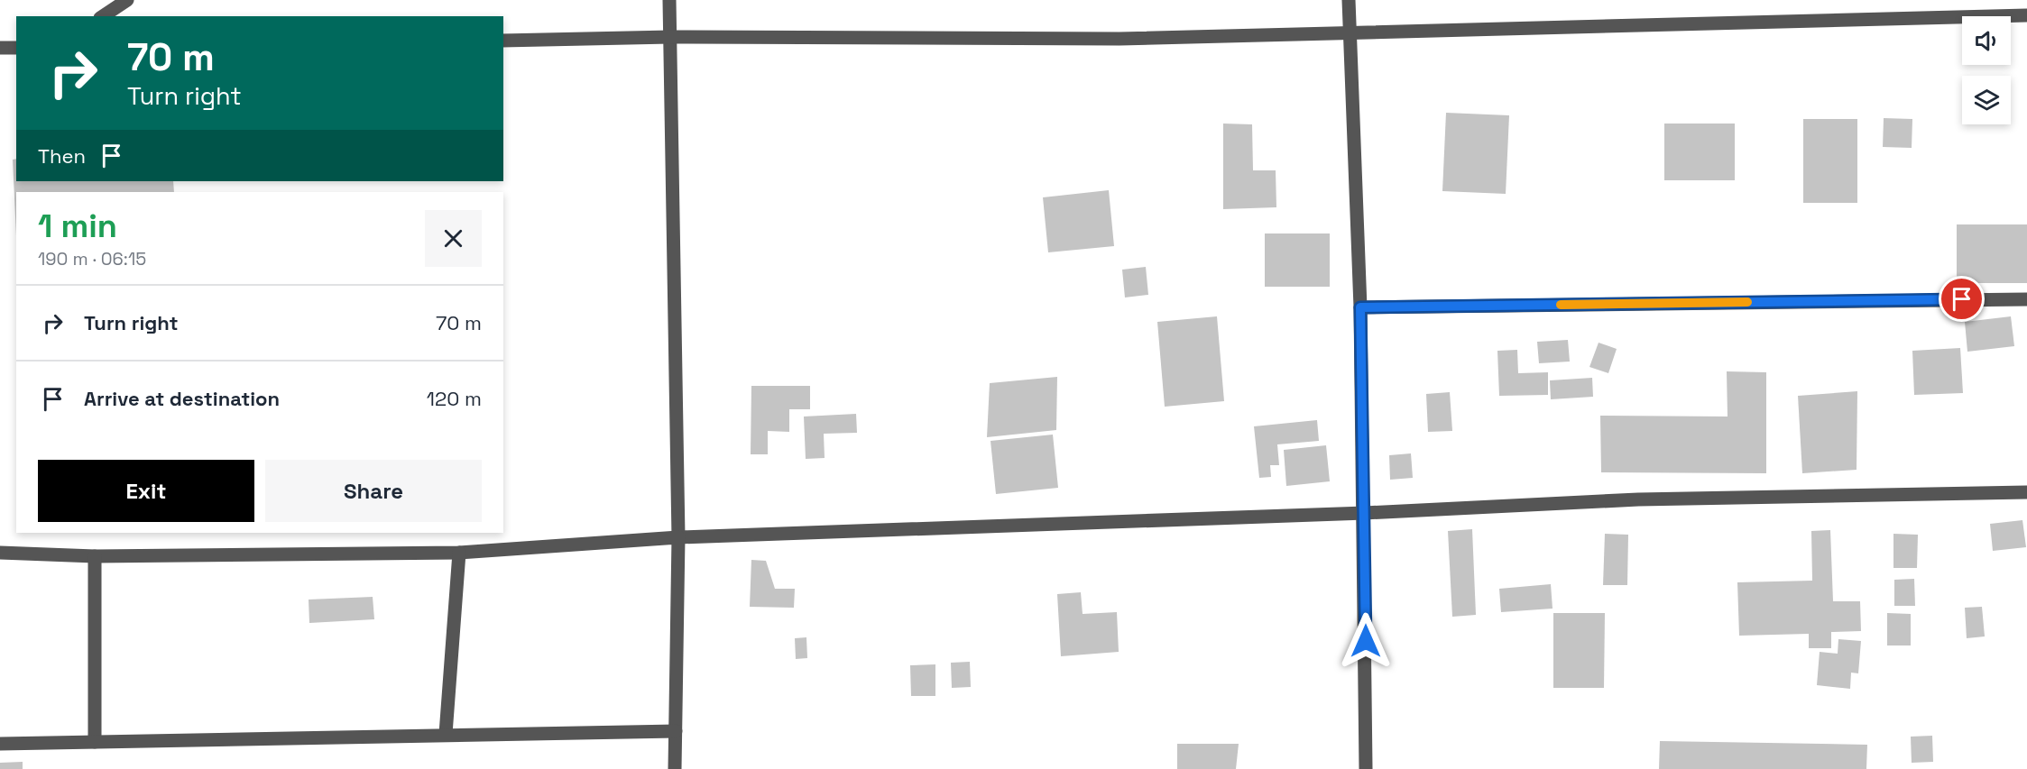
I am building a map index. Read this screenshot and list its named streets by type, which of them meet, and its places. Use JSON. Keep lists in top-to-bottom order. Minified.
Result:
{"page":{"turn":["70 m","Turn right"],"then":"Then","heading":["1 min","190 m · 06:15"],"list":[{"name":"Turn right","value":"70 m"},{"name":"Arrive at destination","value":"120 m"}],"buttons":["Exit","Share"]}}
